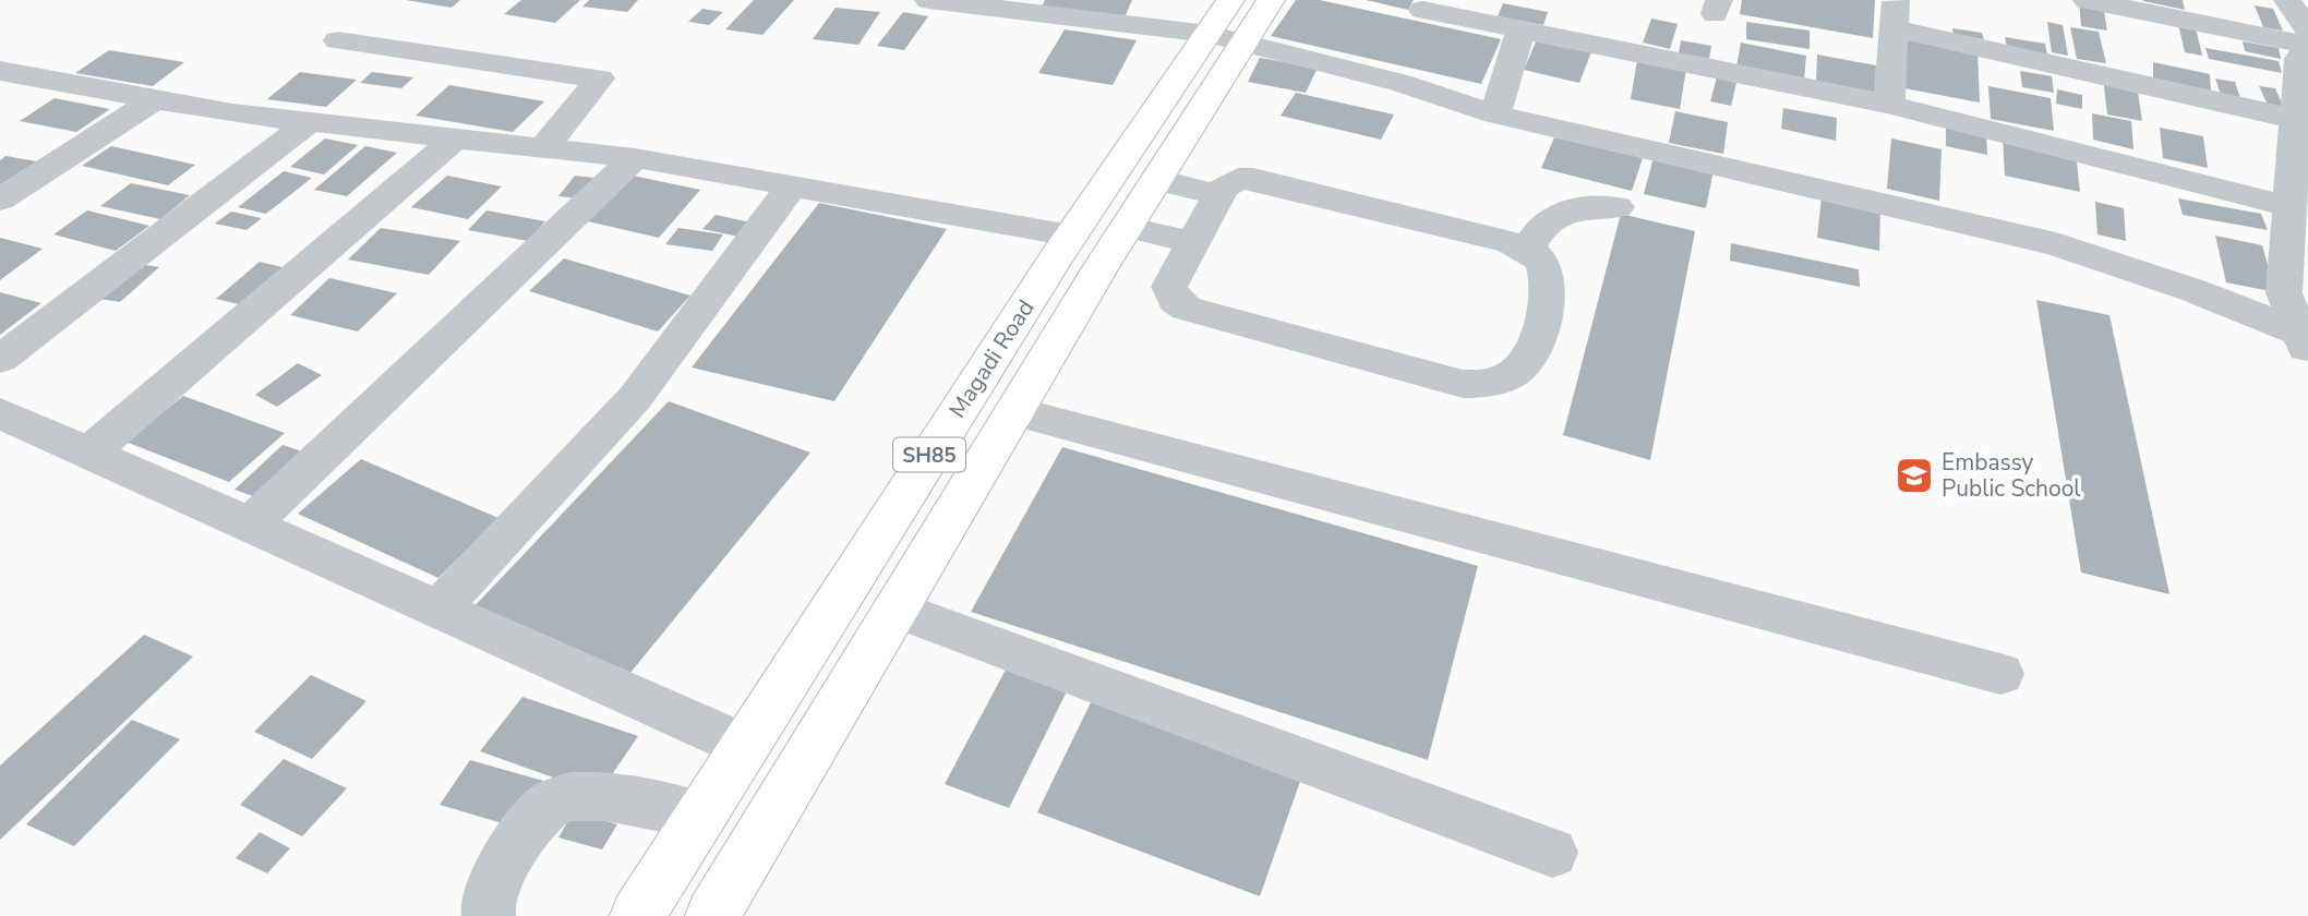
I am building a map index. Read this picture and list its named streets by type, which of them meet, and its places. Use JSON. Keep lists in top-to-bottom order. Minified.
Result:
{"streets":{"main road":["Magadi Road","SH85"]},"places":{"school or university":["Embassy Public School"]}}
